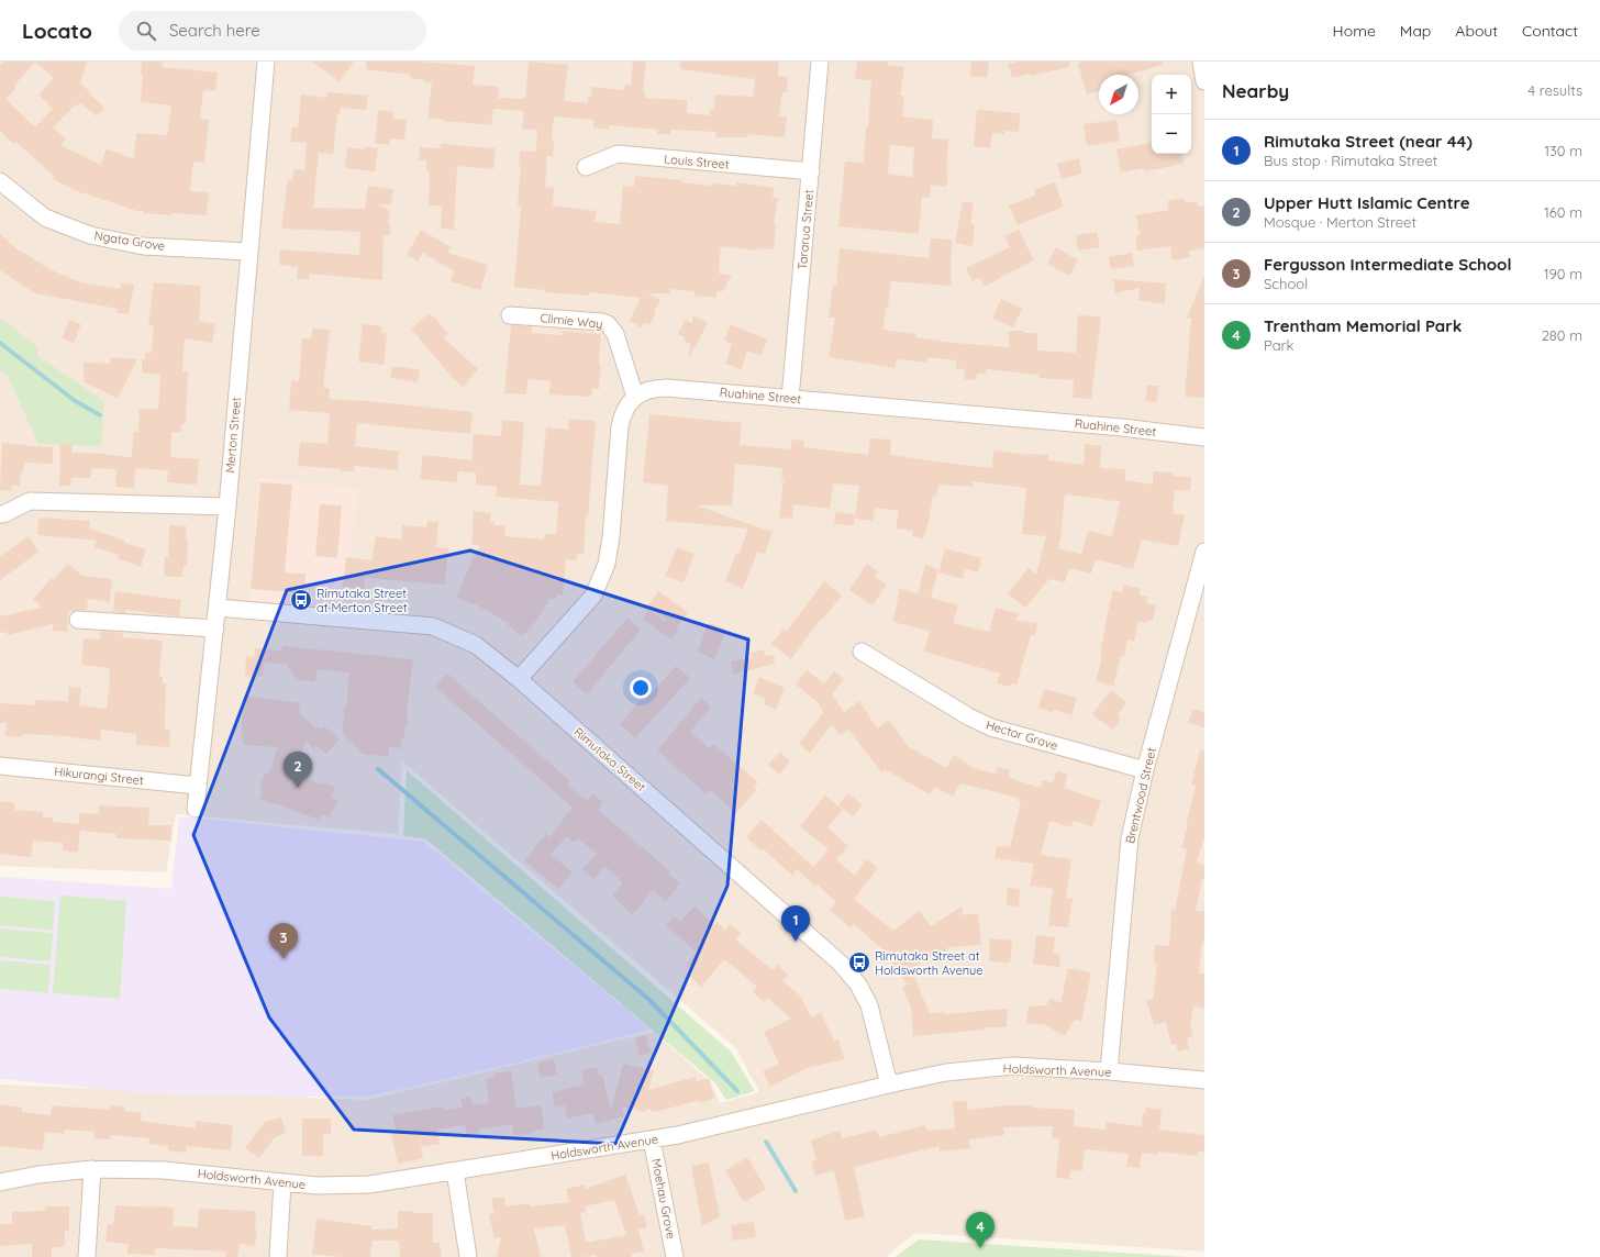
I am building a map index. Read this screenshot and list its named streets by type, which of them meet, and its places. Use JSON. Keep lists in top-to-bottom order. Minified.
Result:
{"streets":{"street":["Louis Street","Tararua Street","Ngata Grove","Climie Way","Ruahine Street","Merton Street","Hector Grove","Rimutaka Street","Hikurangi Street","Brentwood Street","Holdsworth Avenue","Moehau Grove"]},"crossings":[["Louis Street","Tararua Street"],["Tararua Street","Ruahine Street"],["Ngata Grove","Merton Street"],["Climie Way","Ruahine Street"],["Merton Street","Rimutaka Street"],["Merton Street","Hikurangi Street"],["Hector Grove","Brentwood Street"],["Rimutaka Street","Holdsworth Avenue"],["Brentwood Street","Holdsworth Avenue"],["Holdsworth Avenue","Moehau Grove"]],"places":{"bus stop":["Rimutaka Street at Merton Street","Rimutaka Street at Holdsworth Avenue"]},"north":"bottom left","page":{"header":"Locato","search":"Search here","nav":["Home","Map","About","Contact"],"heading":["Nearby","4 results"],"map_buttons":["+","−"],"list":[{"mark":"1","name":"Rimutaka Street (near 44)","note":"Bus stop · Rimutaka Street","value":"130 m"},{"mark":"2","name":"Upper Hutt Islamic Centre","note":"Mosque · Merton Street","value":"160 m"},{"mark":"3","name":"Fergusson Intermediate School","note":"School","value":"190 m"},{"mark":"4","name":"Trentham Memorial Park","note":"Park","value":"280 m"}],"pins":["2","1","3","4"]}}
